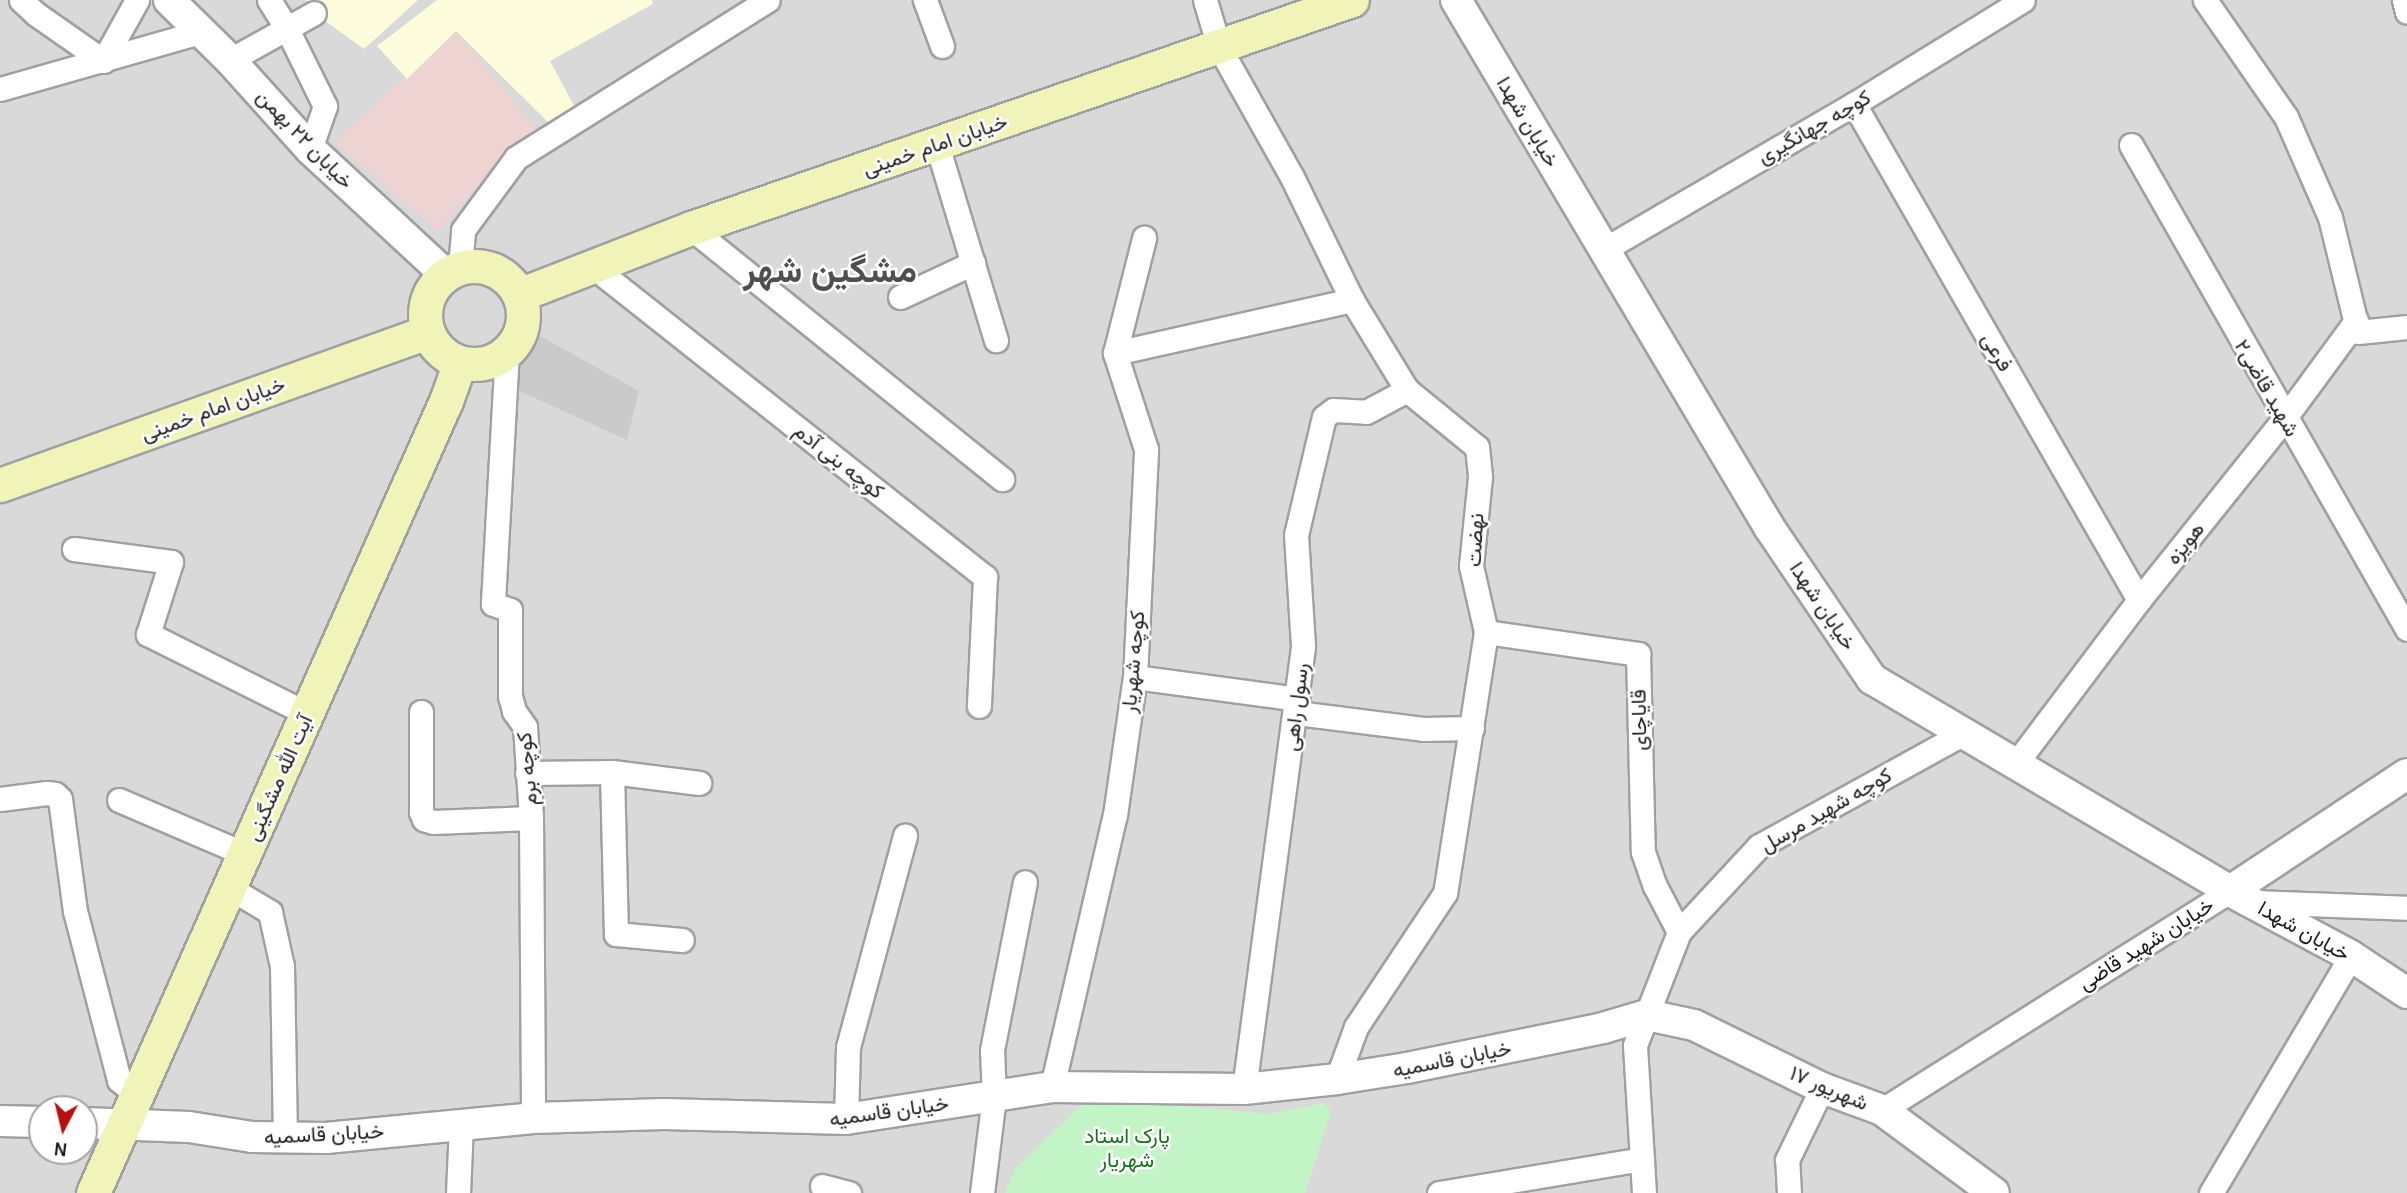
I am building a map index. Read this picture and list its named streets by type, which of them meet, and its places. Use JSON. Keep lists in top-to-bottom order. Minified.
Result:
{"streets":{"main road":["خیابان امام خمینی","آیت الله مشگینی"],"street":["خیابان شهدا","کوچه جهانگیری","خیابان ۲۲ بهمن","فرعی","شهید قاضی۲","کوچه بنی آدم","نهضت","هویزه","کوچه شهریار","رسول راهی","قایاچای","کوچه برم","کوچه شهید مرسل","خیابان شهید قاضی","خیابان قاسمیه","۱۷ شهریور"]},"crossings":[["خیابان شهدا","کوچه جهانگیری"],["خیابان شهدا","هویزه"],["خیابان شهدا","کوچه شهید مرسل"],["خیابان شهدا","خیابان شهید قاضی"],["کوچه جهانگیری","فرعی"],["خیابان ۲۲ بهمن","خیابان امام خمینی"],["خیابان ۲۲ بهمن","کوچه برم"],["خیابان ۲۲ بهمن","آیت الله مشگینی"],["خیابان امام خمینی","کوچه بنی آدم"],["خیابان امام خمینی","نهضت"],["خیابان امام خمینی","کوچه برم"],["خیابان امام خمینی","آیت الله مشگینی"],["فرعی","هویزه"],["شهید قاضی۲","هویزه"],["نهضت","رسول راهی"],["نهضت","قایاچای"],["نهضت","خیابان قاسمیه"],["کوچه شهریار","خیابان قاسمیه"],["رسول راهی","خیابان قاسمیه"],["قایاچای","کوچه شهید مرسل"],["کوچه برم","آیت الله مشگینی"],["کوچه برم","خیابان قاسمیه"],["آیت الله مشگینی","خیابان قاسمیه"],["کوچه شهید مرسل","خیابان قاسمیه"],["کوچه شهید مرسل","۱۷ شهریور"],["خیابان شهید قاضی","۱۷ شهریور"],["خیابان قاسمیه","۱۷ شهریور"]],"districts":["مشگین شهر"],"parks":["پارک استاد شهریار"],"north":"bottom"}
